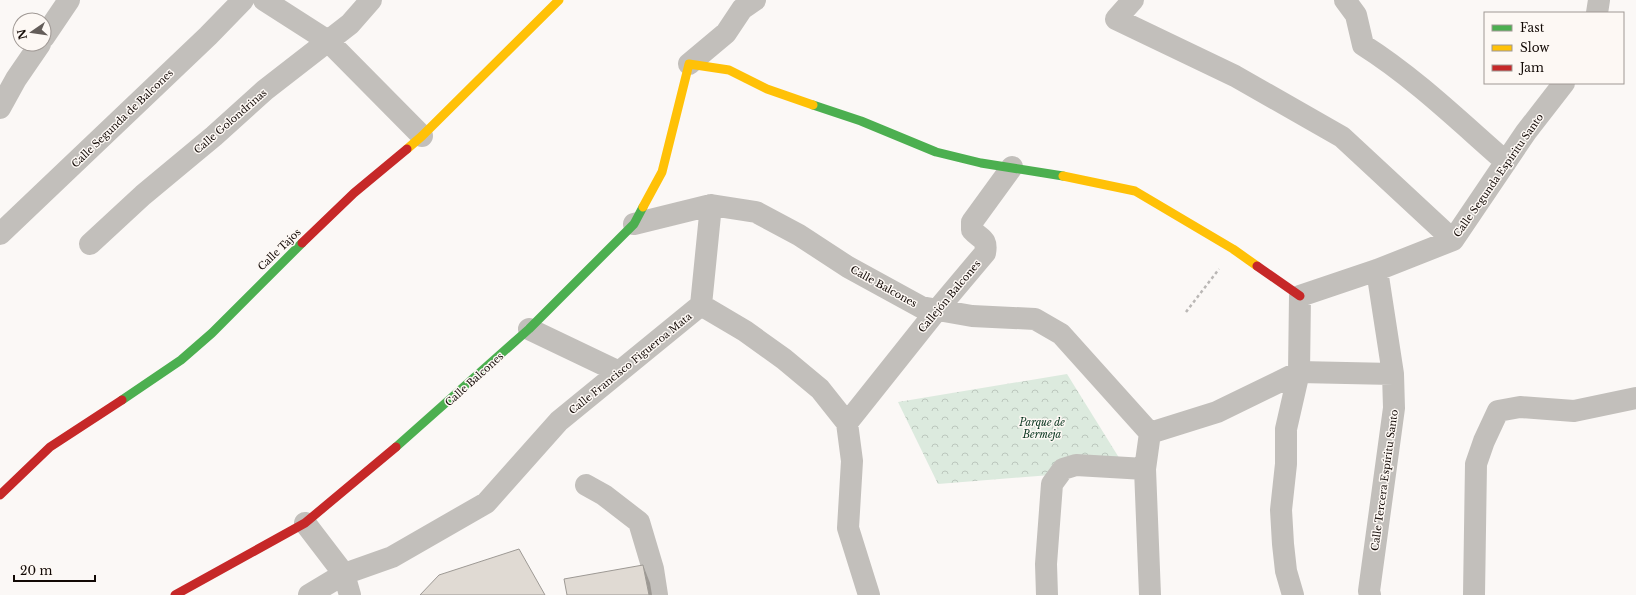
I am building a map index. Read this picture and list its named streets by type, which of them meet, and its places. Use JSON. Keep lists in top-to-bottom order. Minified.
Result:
{"streets":{"street":["Calle Segunda de Balcones","Calle Golondrinas","Calle Segunda Espíritu Santo","Calle Tajos","Calle Balcones","Callejón Balcones","Calle Francisco Figueroa Mata","Calle Tercera Espíritu Santo"]},"crossings":[["Calle Segunda Espíritu Santo","Calle Tercera Espíritu Santo"],["Calle Balcones","Callejón Balcones"],["Callejón Balcones","Calle Francisco Figueroa Mata"]],"parks":["Parque de Bermeja"],"legend":["Fast","Slow","Jam"],"scale_bar":"20 m","north":"left"}
